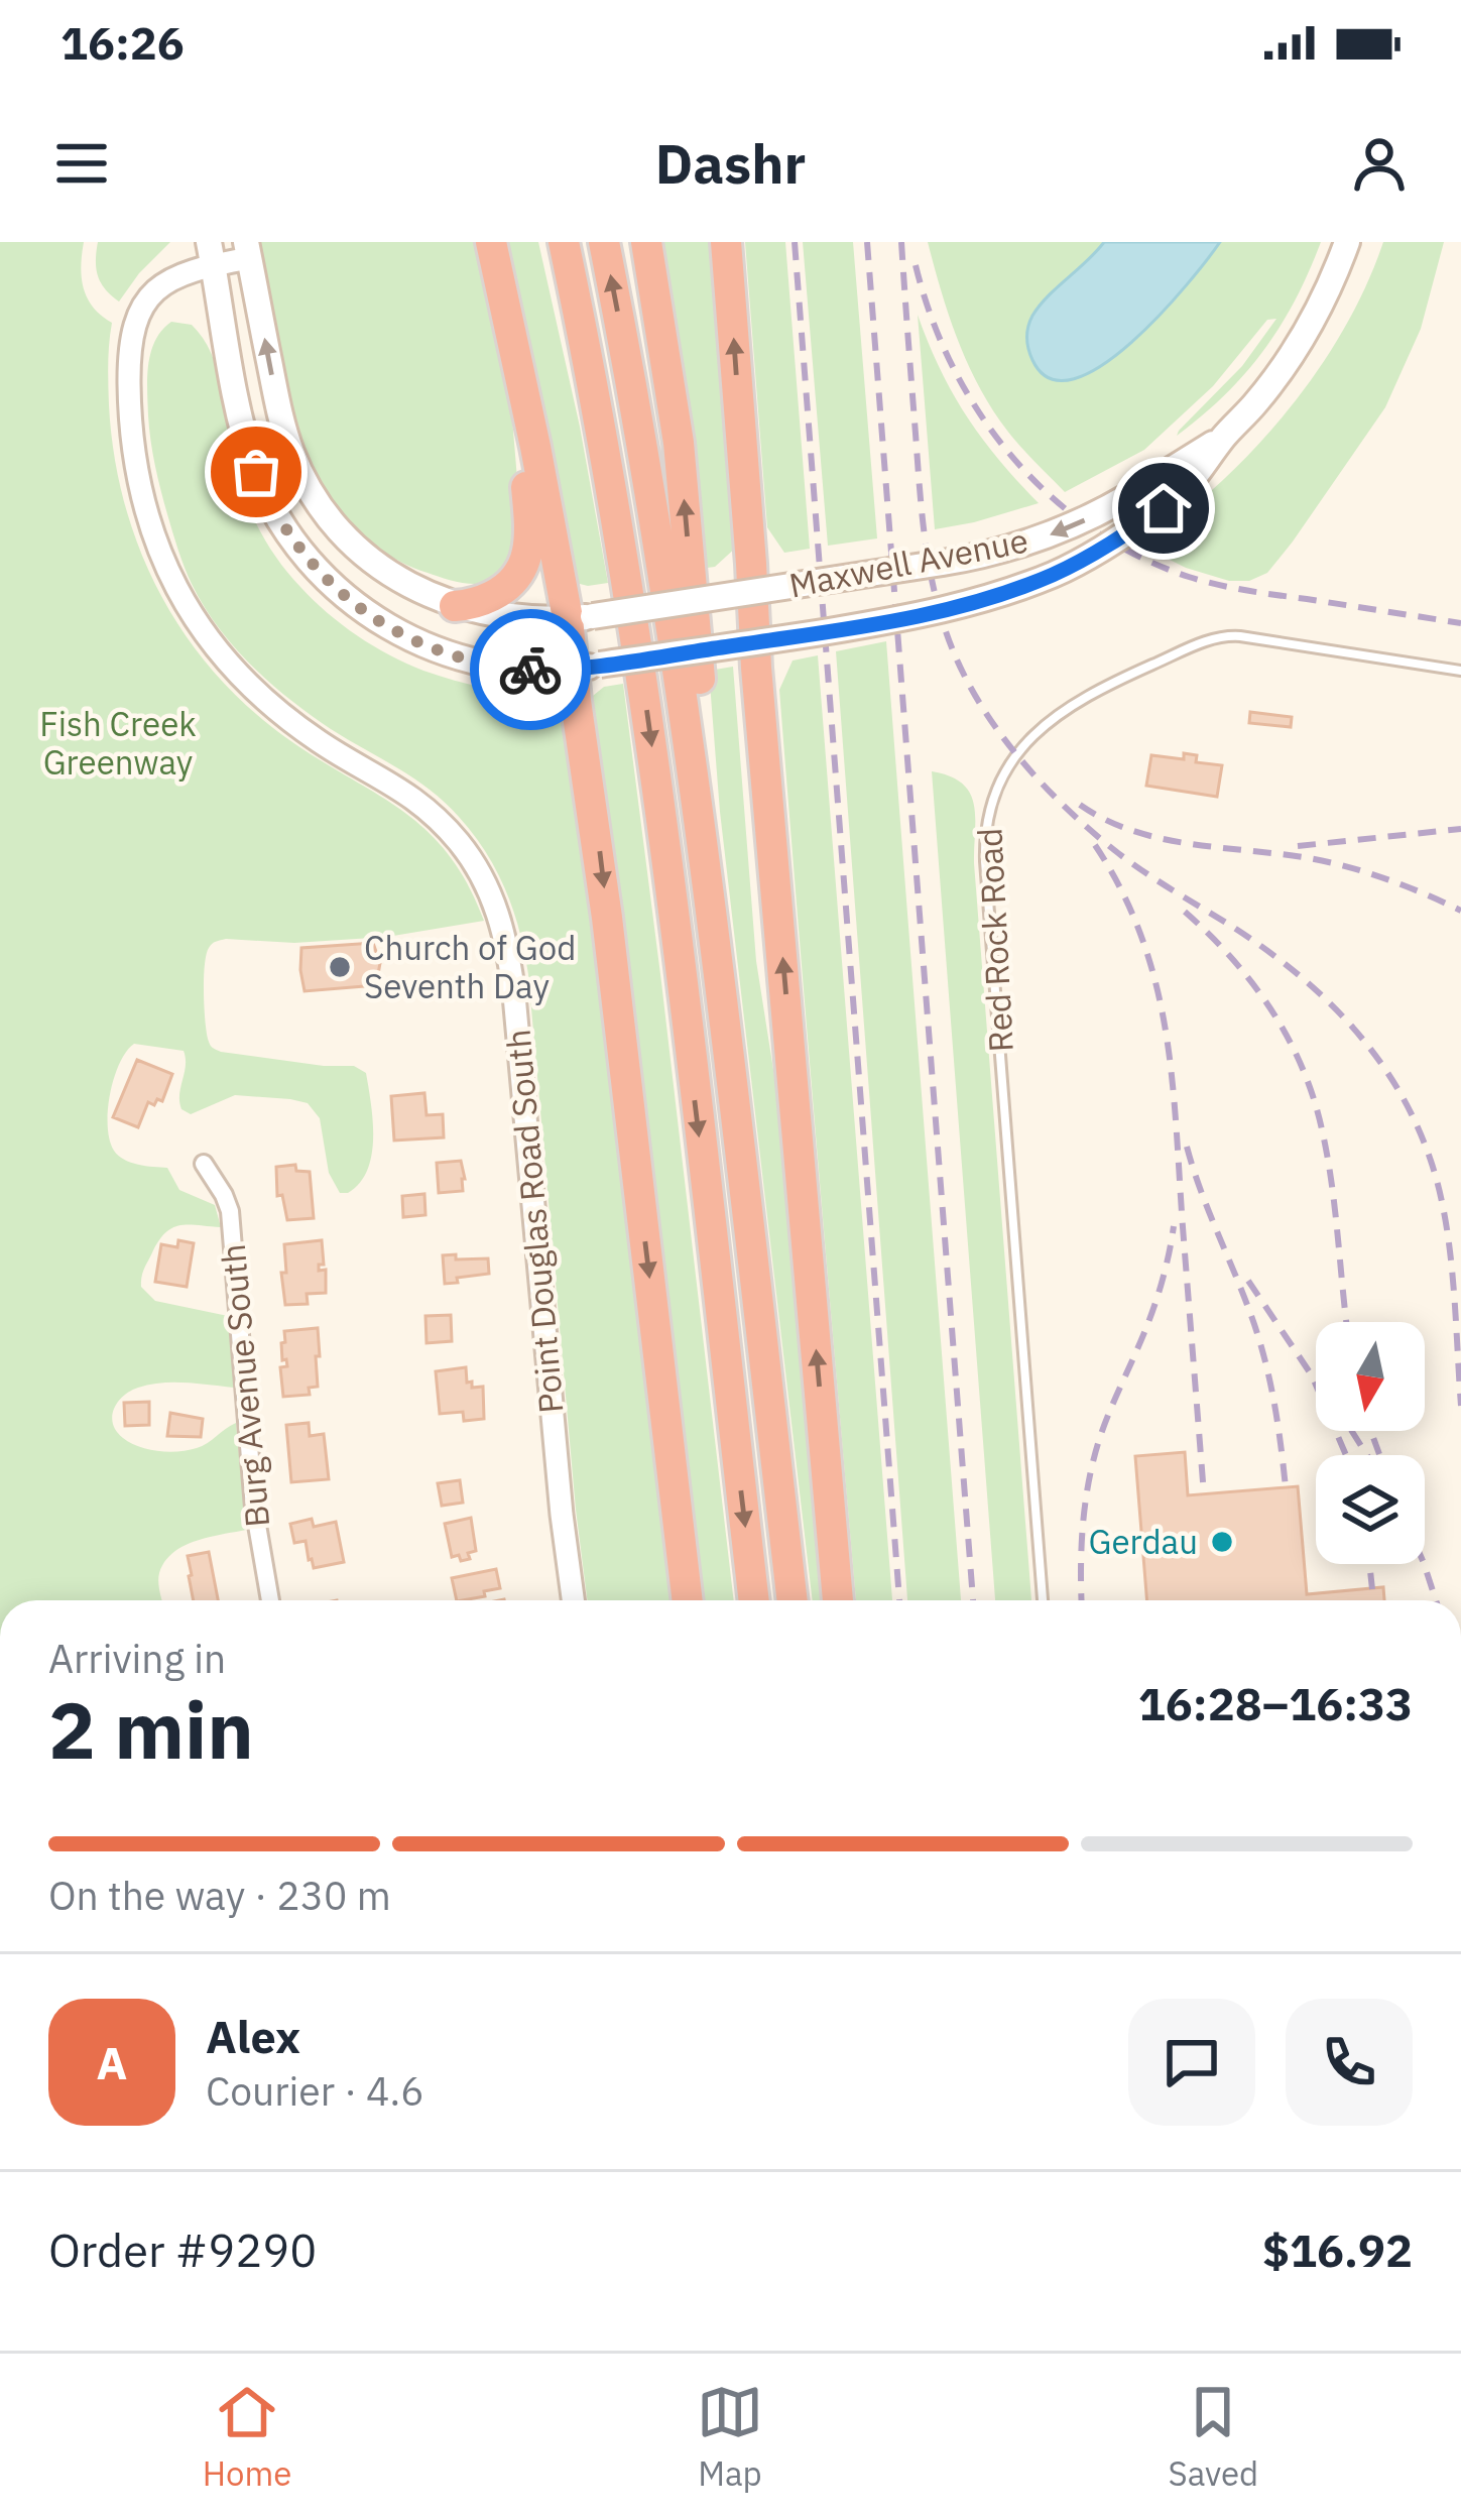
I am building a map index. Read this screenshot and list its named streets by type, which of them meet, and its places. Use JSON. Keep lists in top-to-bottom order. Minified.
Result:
{"streets":{"main road":["Maxwell Avenue"],"street":["Point Douglas Road South","Burg Avenue South"],"lane":["Red Rock Road"]},"crossings":[["Maxwell Avenue","Point Douglas Road South"]],"parks":["Fish Creek Greenway"],"places":["Church of God Seventh Day","Gerdau"],"north":"bottom","page":{"status":"16:26","header":"Dashr","heading":["2 min","Arriving in","16:28–16:33"],"panel":["Alex","Courier · 4.6","Order #9290","$16.92"],"bar":"On the way · 230 m","round":"A","tabs":["Home","Map","Saved"]}}
